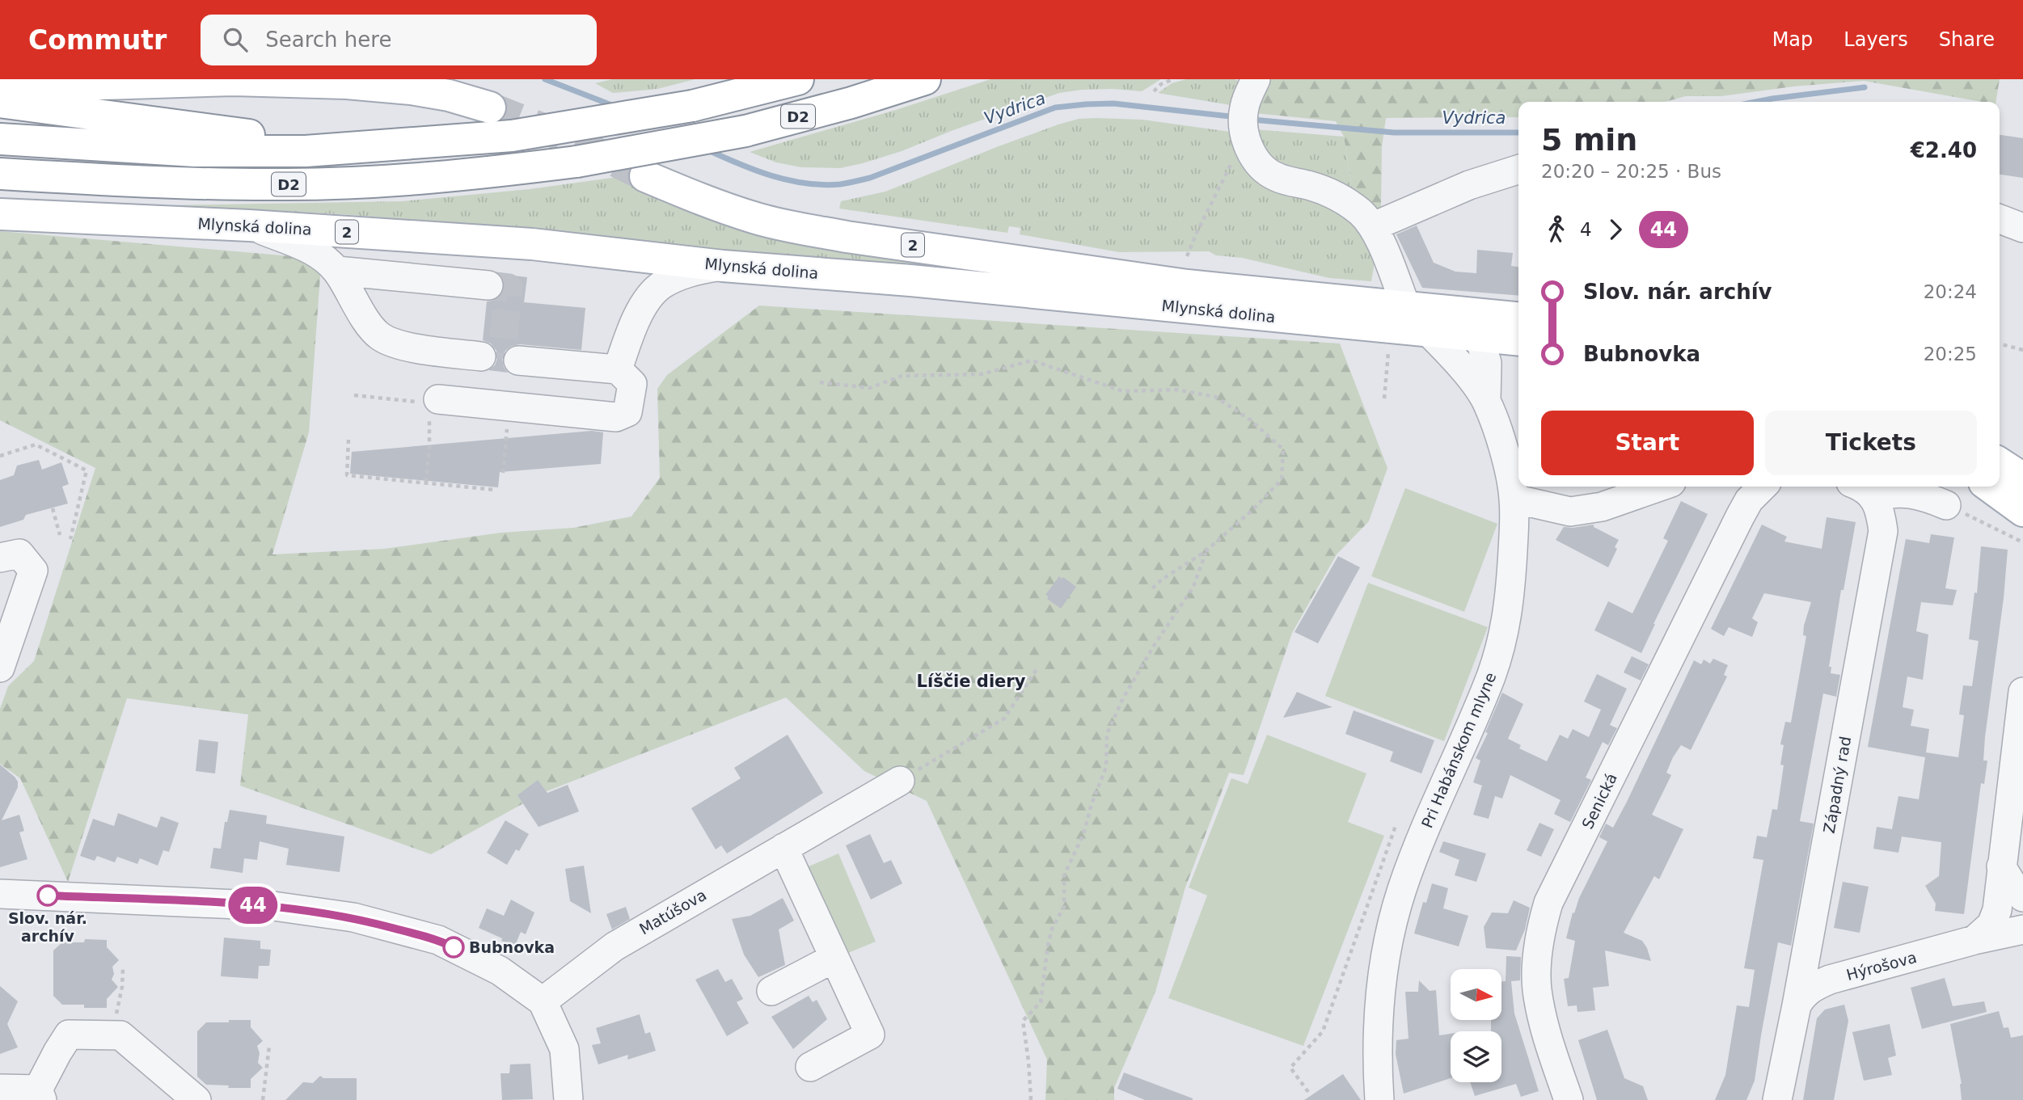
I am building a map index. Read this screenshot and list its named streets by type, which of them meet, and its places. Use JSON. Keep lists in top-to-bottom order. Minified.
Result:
{"streets":{"main road":["D2","Mlynská dolina","2"],"street":["Pri Habánskom mlyne","Západný rad","Senická","Matúšova","Hýrošova"]},"crossings":[["Mlynská dolina","Pri Habánskom mlyne"],["Západný rad","Hýrošova"]],"districts":["Líščie diery"],"water":["Vydrica"],"places":["Slov. nár. archív","Bubnovka"],"lines":["bus line 44"],"north":"right","page":{"header":"Commutr","search":"Search here","nav":["Map","Layers","Share"],"on_map":"44","heading":["5 min","20:20 – 20:25 · Bus","€2.40"],"legs":["4","44"],"list":[{"name":"Slov. nár. archív","value":"20:24"},{"name":"Bubnovka","value":"20:25"}],"buttons":["Start","Tickets"]}}
